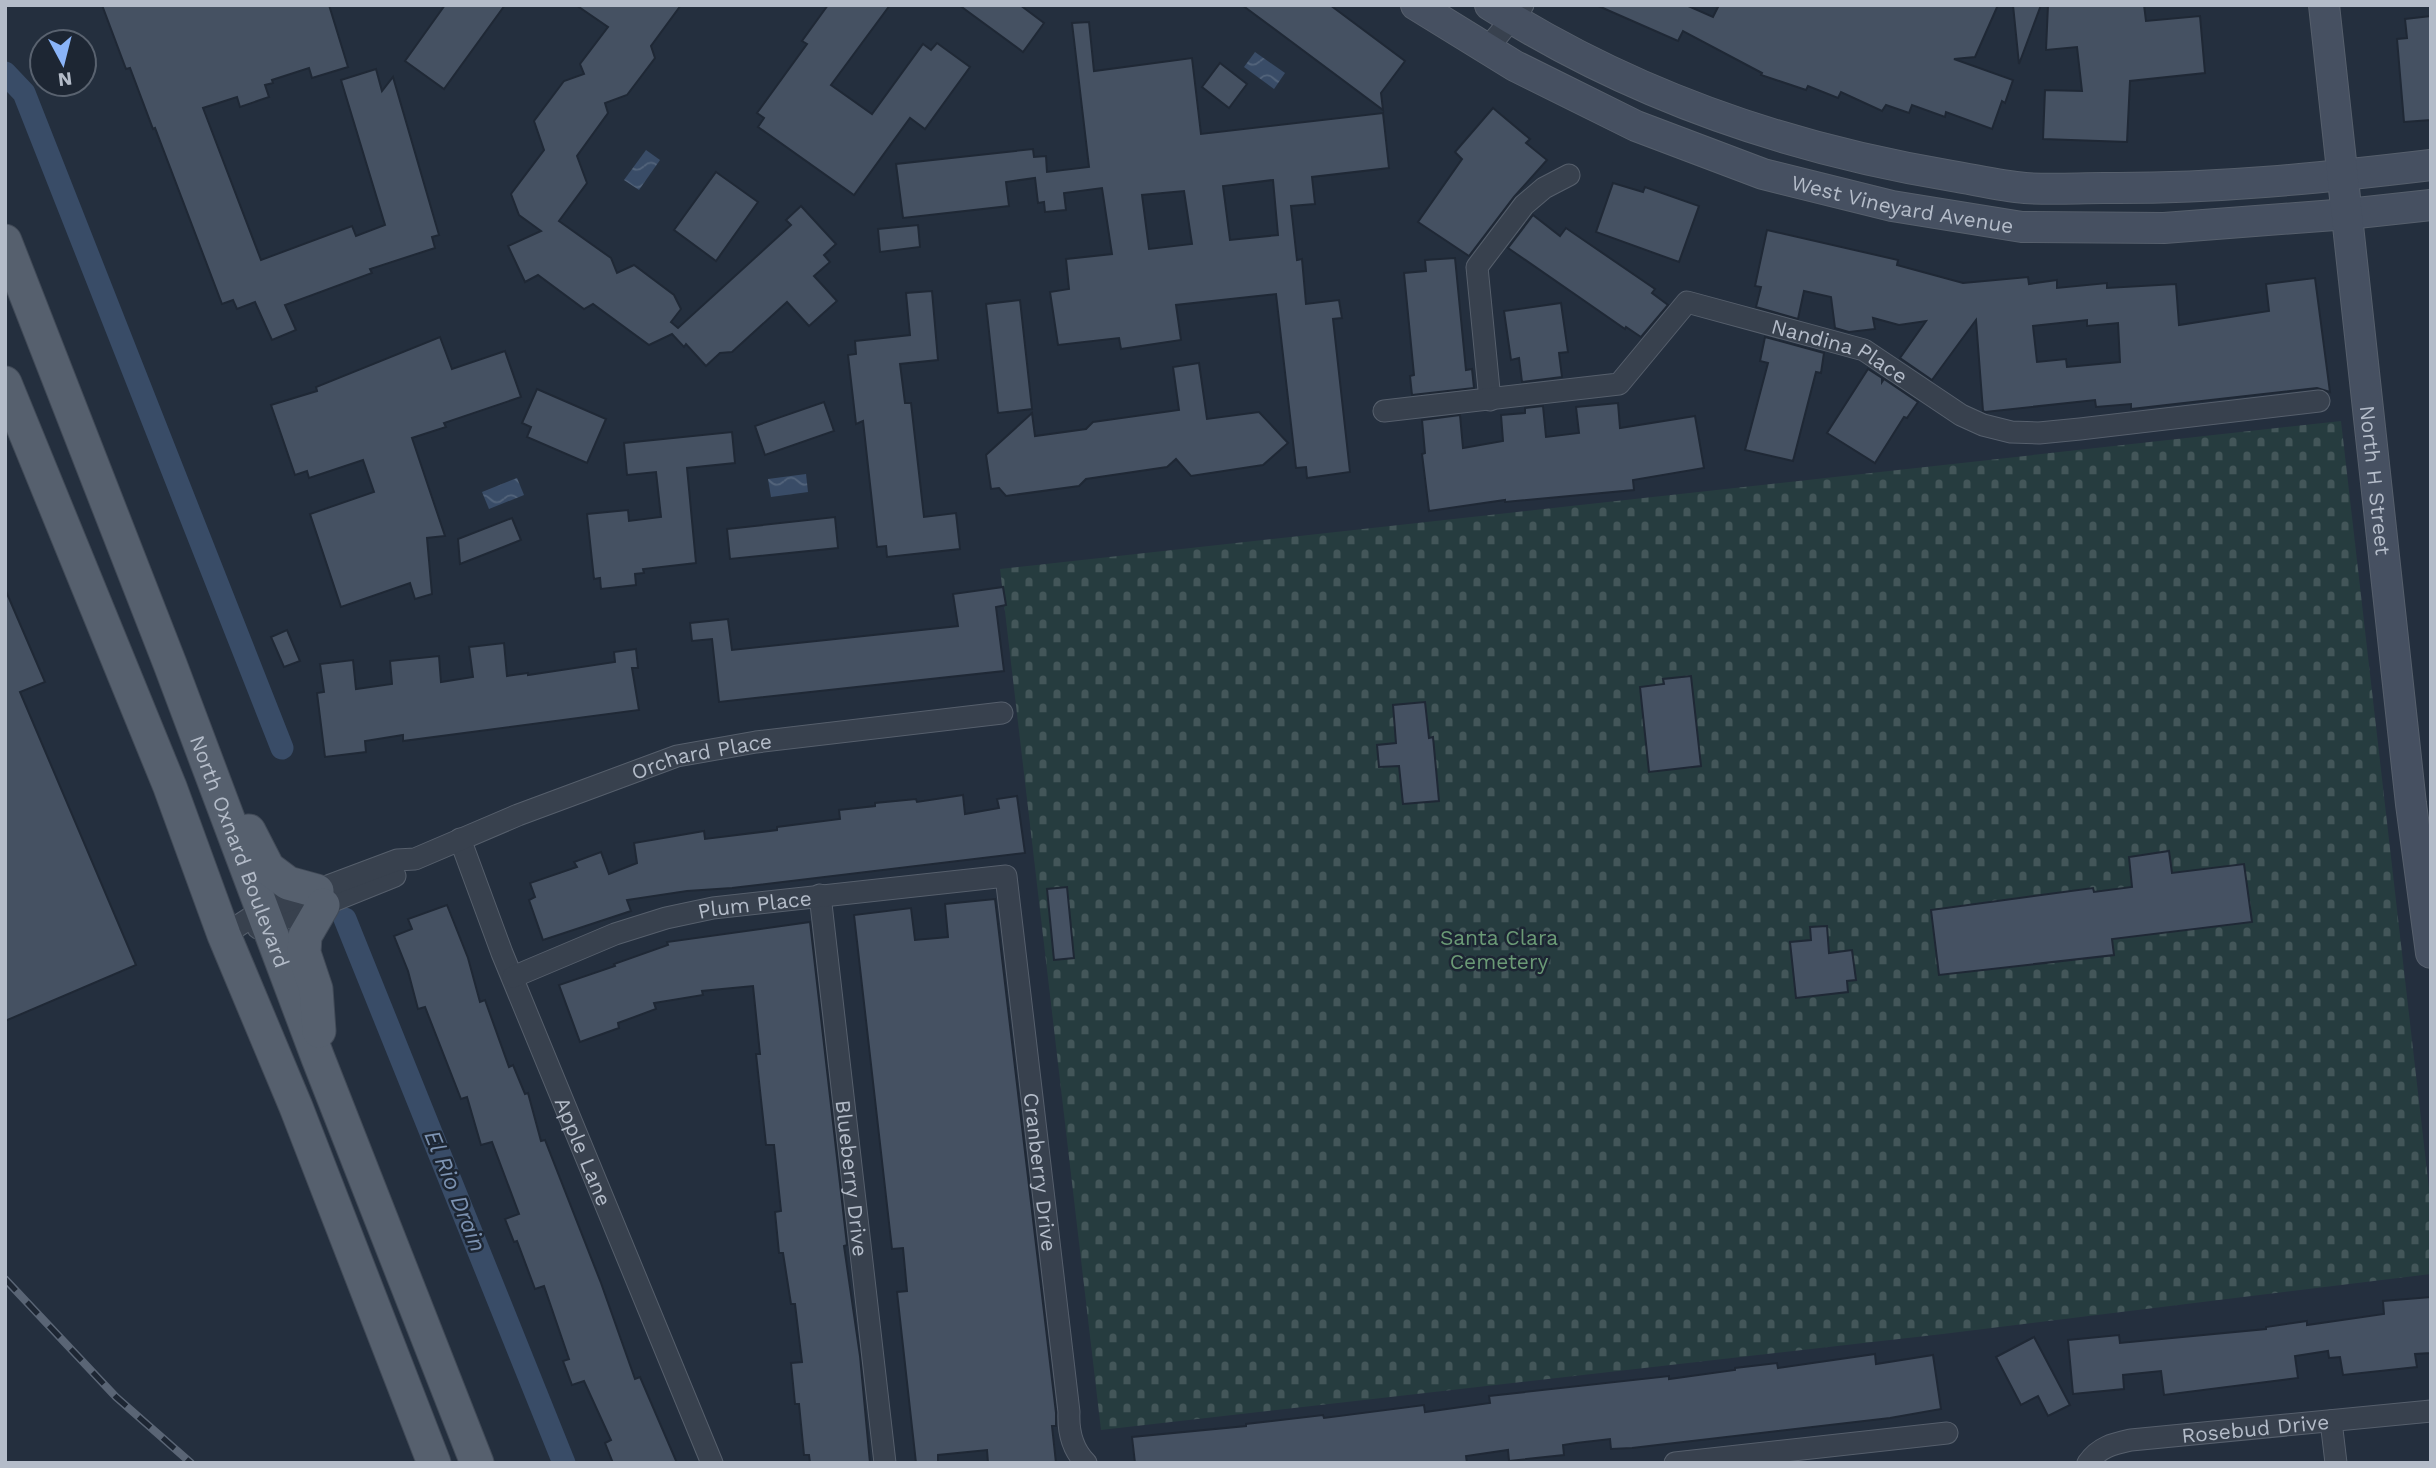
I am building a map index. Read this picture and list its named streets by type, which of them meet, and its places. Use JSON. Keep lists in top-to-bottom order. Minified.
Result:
{"streets":{"main road":["West Vineyard Avenue","North H Street","North Oxnard Boulevard"],"street":["Nandina Place","Orchard Place","Plum Place","Apple Lane","Cranberry Drive","Blueberry Drive","Rosebud Drive"]},"crossings":[["West Vineyard Avenue","North H Street"],["Orchard Place","North Oxnard Boulevard"],["Orchard Place","Apple Lane"],["Plum Place","Apple Lane"],["Plum Place","Cranberry Drive"],["Plum Place","Blueberry Drive"]],"water":["El Rio Drain"],"parks":["Santa Clara Cemetery"],"north":"bottom"}
